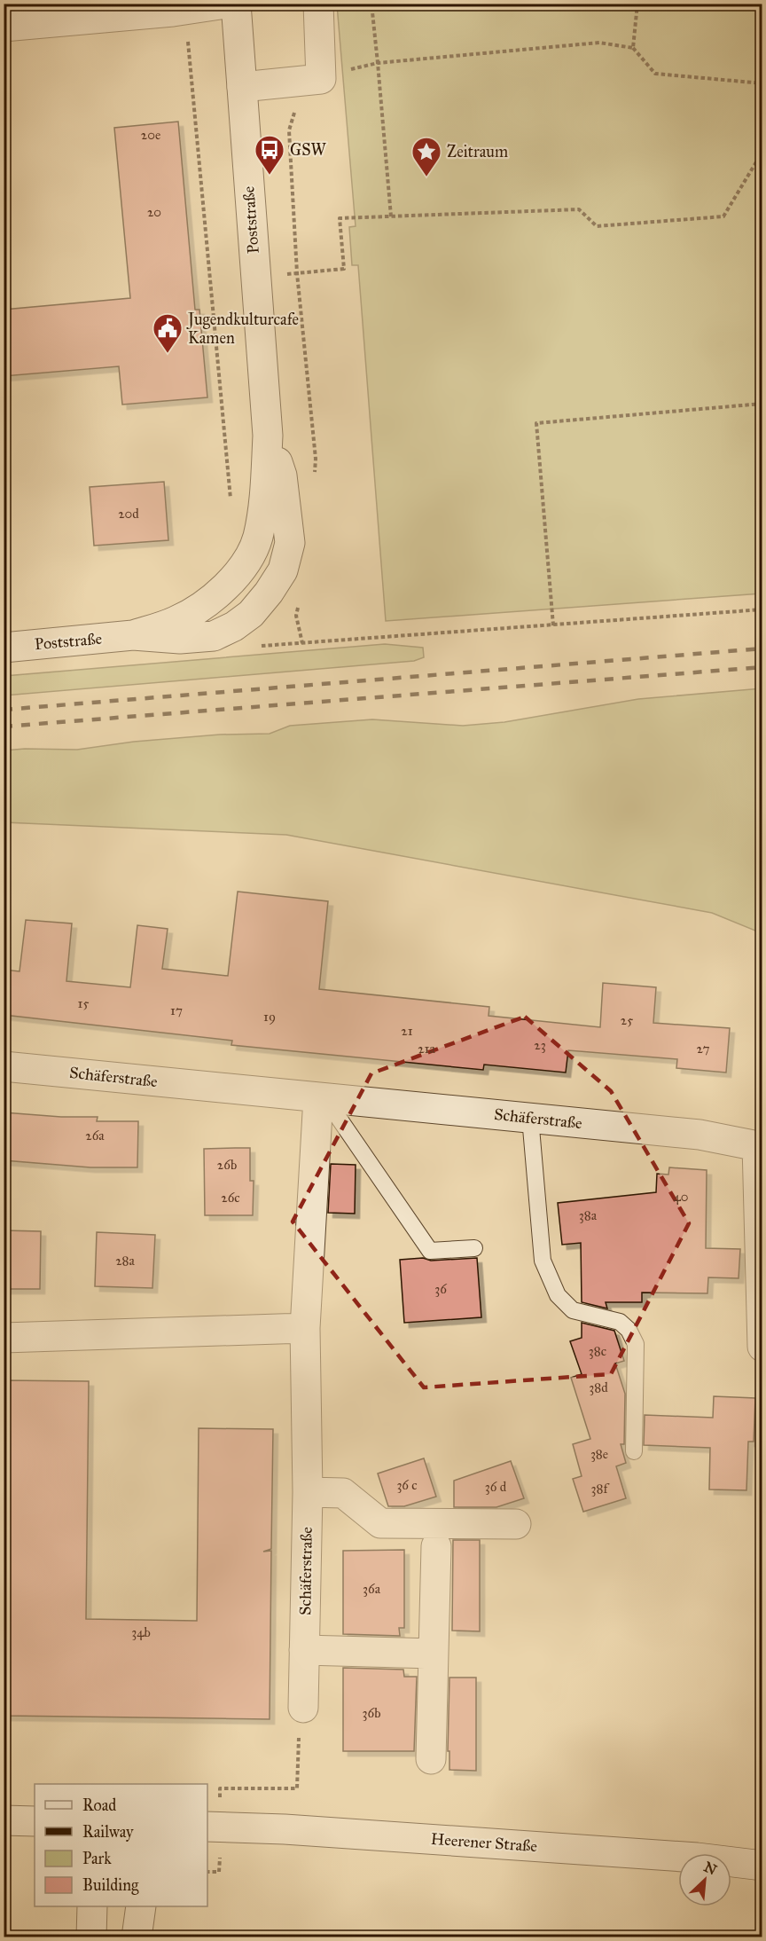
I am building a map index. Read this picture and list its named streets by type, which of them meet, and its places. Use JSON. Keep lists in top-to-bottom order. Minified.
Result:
{"streets":{"street":["Poststraße","Schäferstraße","Heerener Straße"]},"places":{"bus stop":["GSW"],"place":["Zeitraum"],"public building":["Jugendkulturcafe Kamen"]},"house_numbers":["20e","20","20d","15","17","19","25","21","23","21a","27","26a","26b","40","26c","38a","28a","36","38c","38d","38e","36 c","36 d","38f","36a","34b","36b"],"legend":["Road","Railway","Park","Building"],"north":"top right"}
